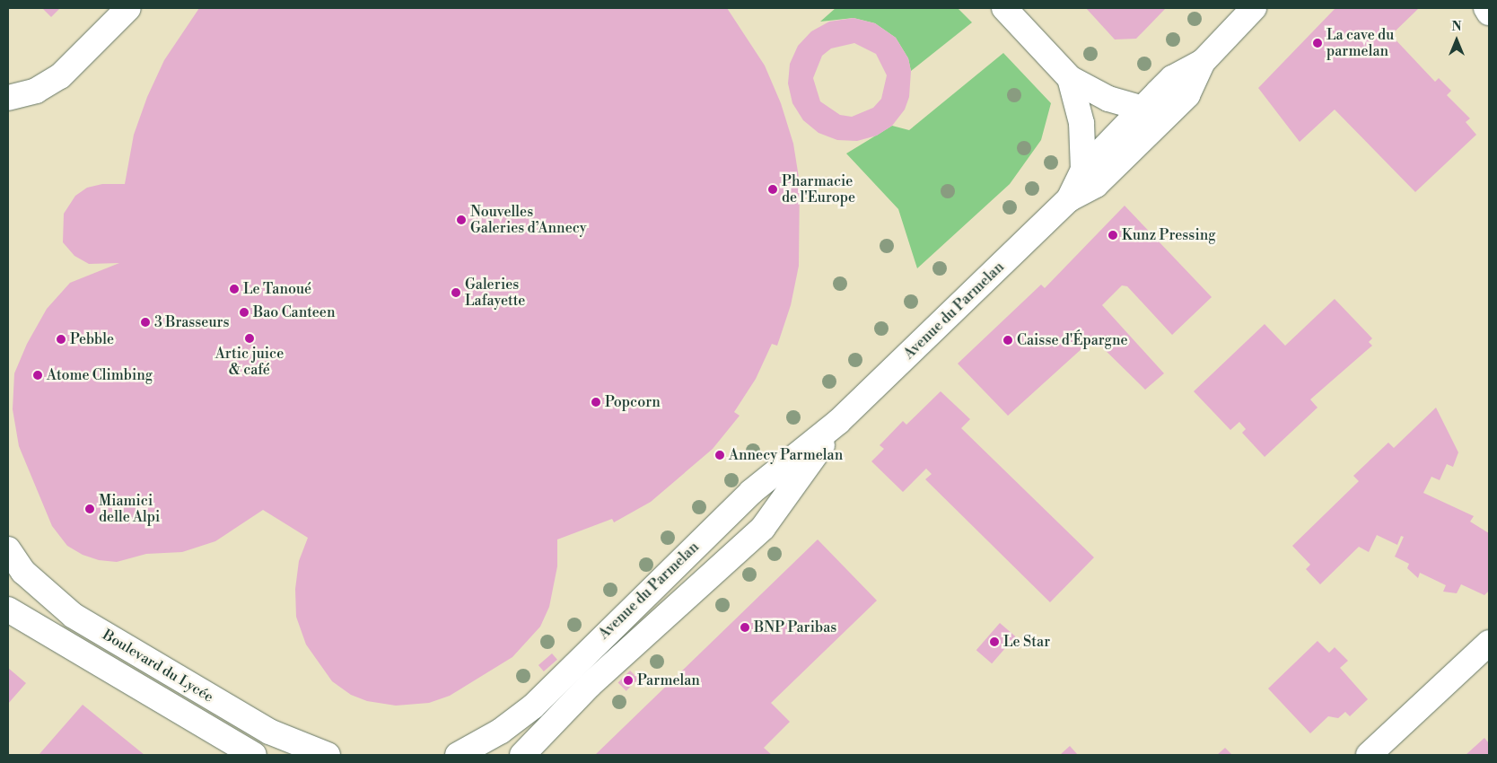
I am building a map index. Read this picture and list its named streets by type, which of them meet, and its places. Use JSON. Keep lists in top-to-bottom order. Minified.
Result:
{"streets":{"main road":["Avenue du Parmelan","Boulevard du Lycée"]},"places":["La cave du parmelan","Pharmacie de l'Europe","Nouvelles Galeries d’Annecy","Kunz Pressing","Le Tanoué","Galeries Lafayette","Bao Canteen","3 Brasseurs","Artic juice & café","Pebble","Caisse d'Épargne","Atome Climbing","Popcorn","Annecy Parmelan","Miamici delle Alpi","BNP Paribas","Le Star","Parmelan"],"north":"top"}
